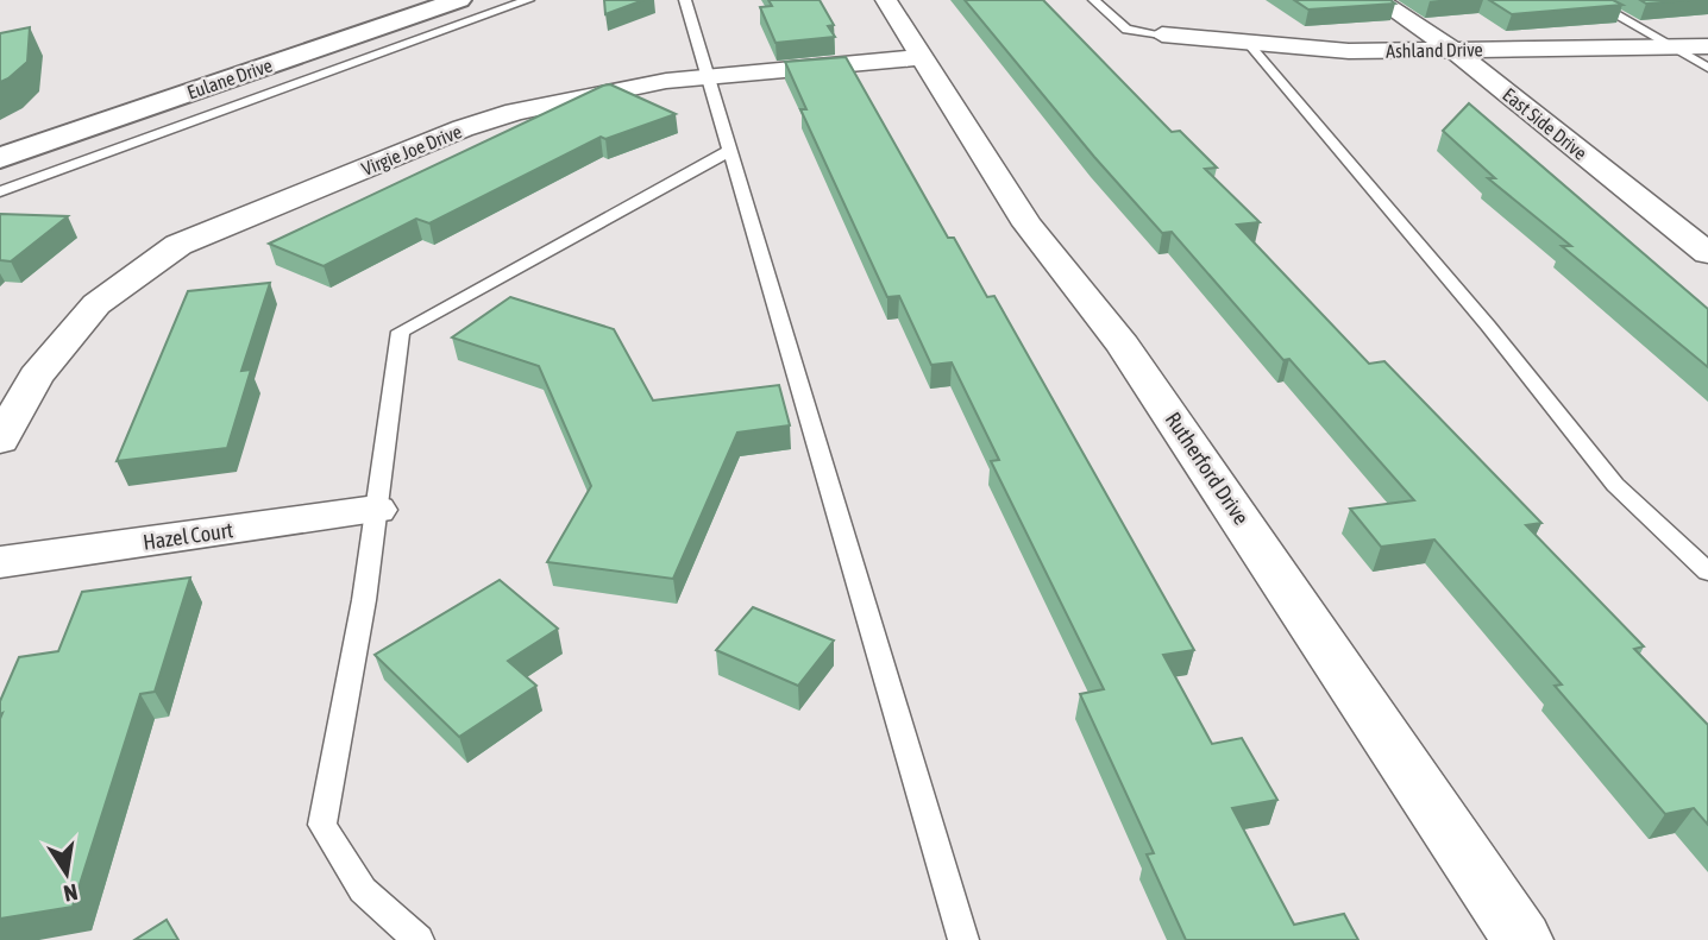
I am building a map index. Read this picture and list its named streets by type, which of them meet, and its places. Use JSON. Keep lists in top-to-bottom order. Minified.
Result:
{"streets":{"street":["Ashland Drive","Eulane Drive","East Side Drive","Virgie Joe Drive","Rutherford Drive","Hazel Court"]},"crossings":[["Ashland Drive","East Side Drive"],["Virgie Joe Drive","Rutherford Drive"]],"north":"bottom"}
